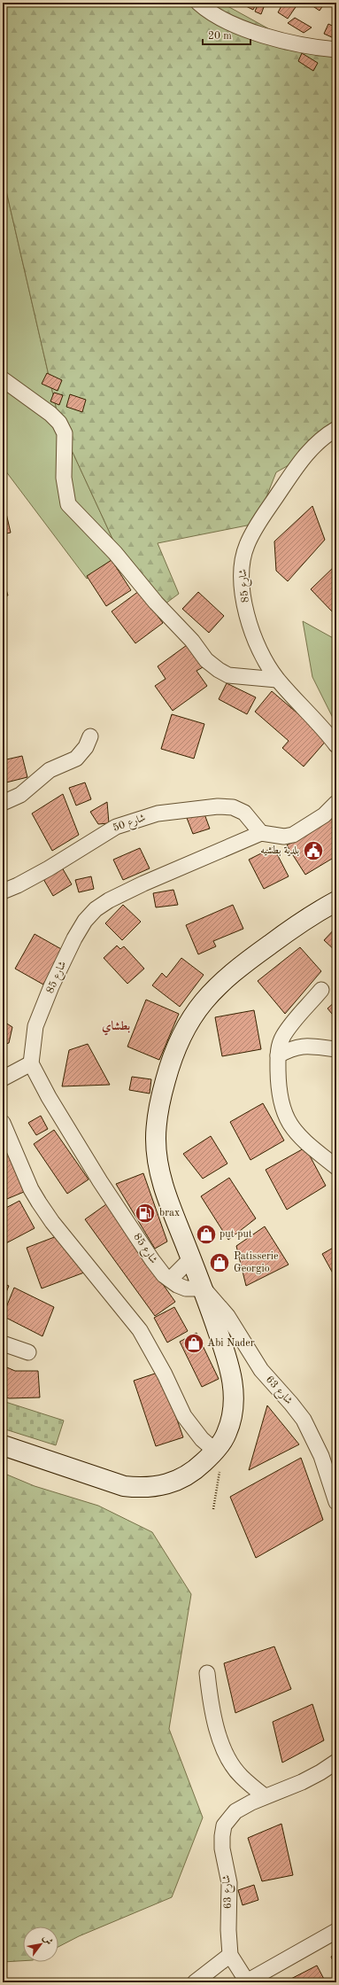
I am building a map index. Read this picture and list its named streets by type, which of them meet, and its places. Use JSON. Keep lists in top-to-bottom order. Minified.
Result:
{"streets":{"street":["شارع 85","شارع 50","شارع 63"]},"crossings":[["شارع 85","شارع 50"],["شارع 85","شارع 63"]],"districts":["بطشاي"],"places":{"public building":["بلدية بطشيه"],"fuel station":["brax"],"shop":["put put","Patisserie Georgio","Abi Nader"]},"scale_bar":"20 m","north":"top right"}
